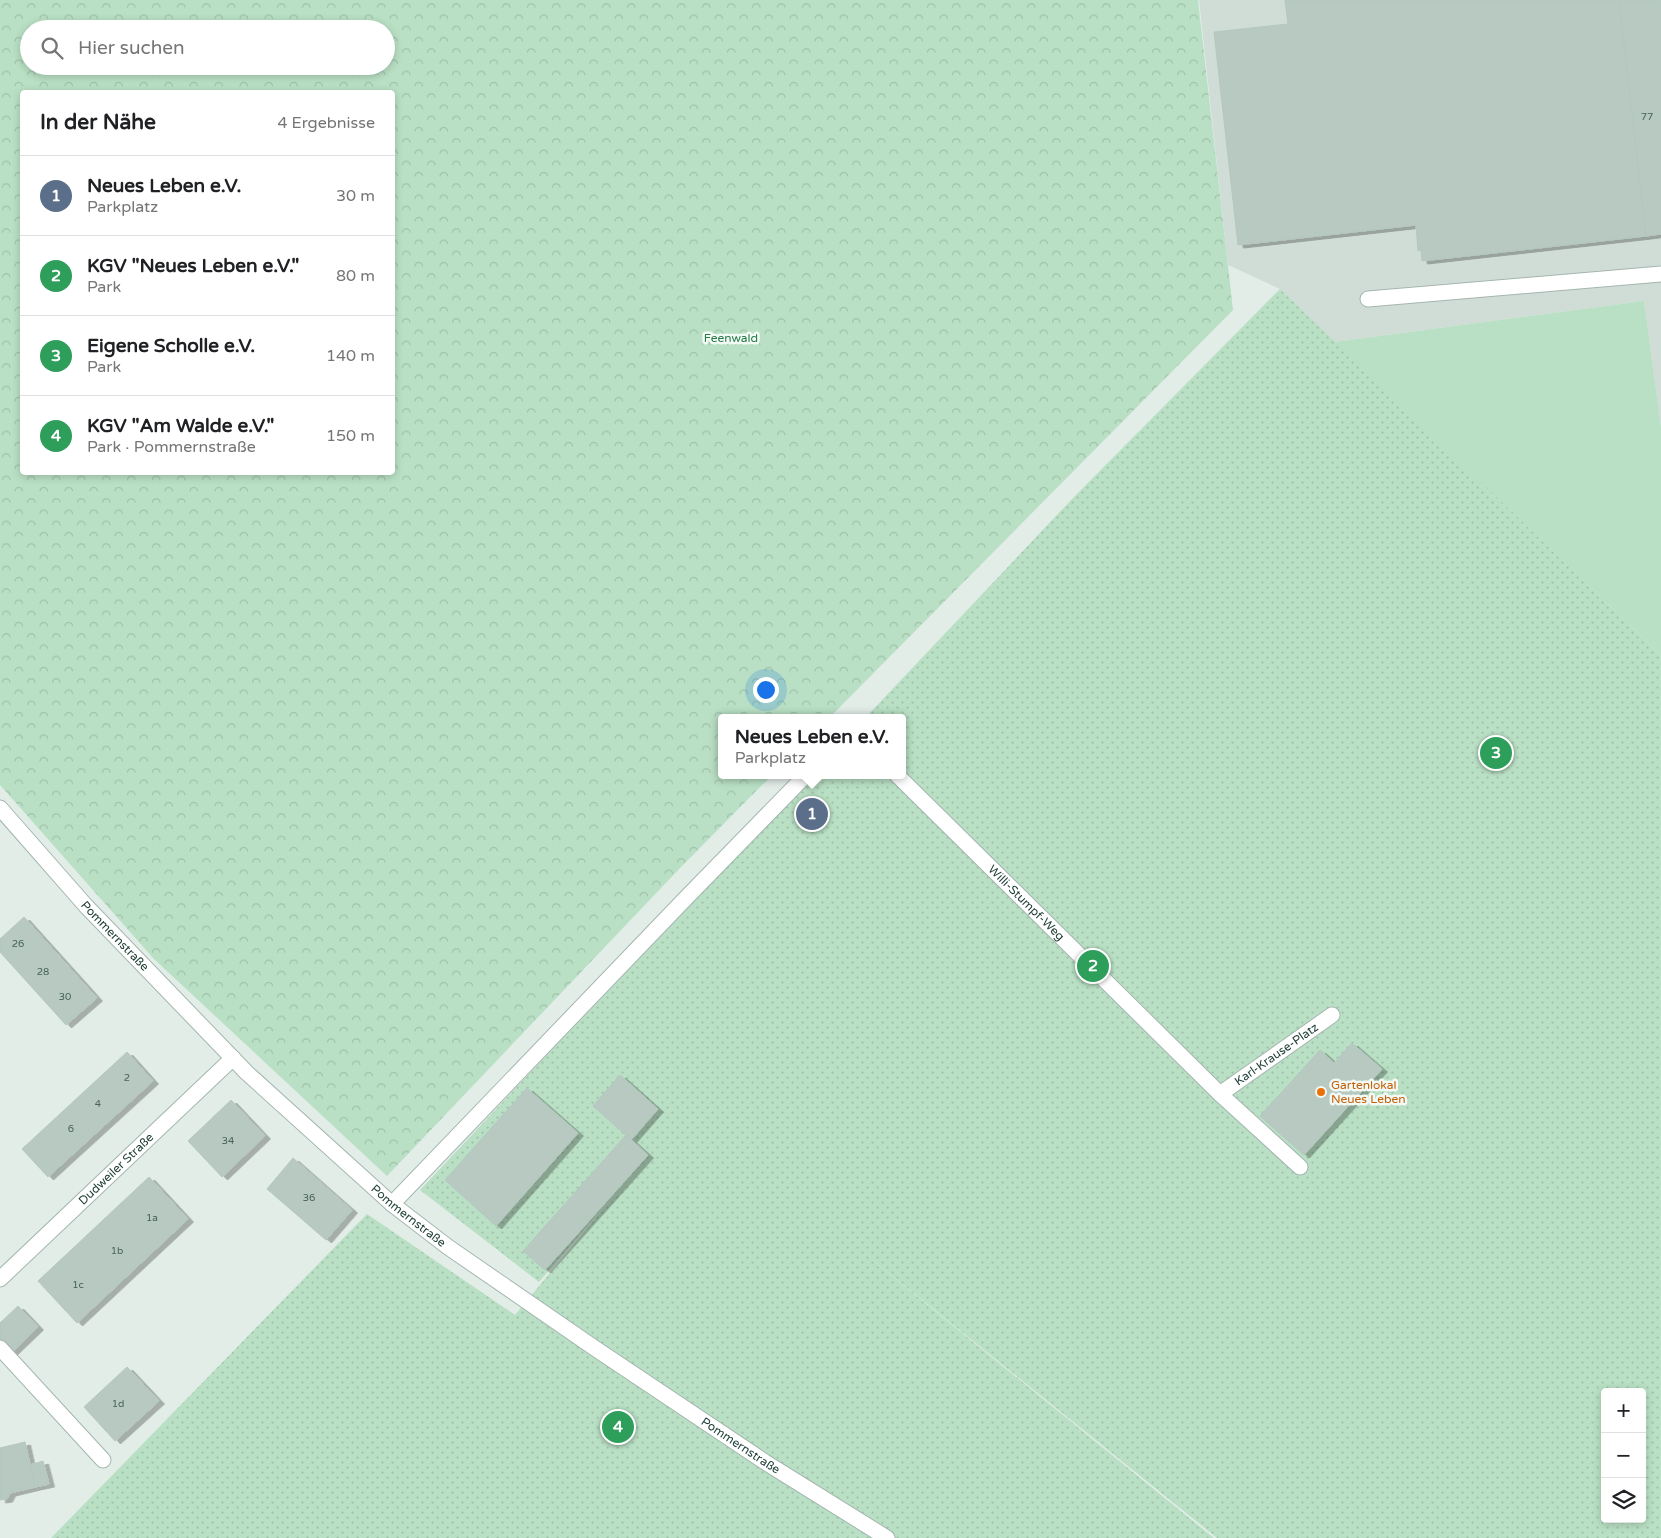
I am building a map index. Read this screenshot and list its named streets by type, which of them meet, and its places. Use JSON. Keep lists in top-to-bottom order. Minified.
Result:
{"streets":{"street":["Willi-Stumpf-Weg","Pommernstraße","Karl-Krause-Platz","Dudweiler Straße"]},"crossings":[["Willi-Stumpf-Weg","Karl-Krause-Platz"],["Pommernstraße","Dudweiler Straße"]],"parks":["Feenwald"],"places":["Gartenlokal Neues Leben"],"house_numbers":["77","26","28","30","2","4","6","34","36","1a","1b","1c","1d"],"page":{"search":"Hier suchen","heading":["In der Nähe","4 Ergebnisse"],"list":[{"mark":"1","name":"Neues Leben e.V.","note":"Parkplatz","value":"30 m"},{"mark":"2","name":"KGV \"Neues Leben e.V.\"","note":"Park","value":"80 m"},{"mark":"3","name":"Eigene Scholle e.V.","note":"Park","value":"140 m"},{"mark":"4","name":"KGV \"Am Walde e.V.\"","note":"Park · Pommernstraße","value":"150 m"}],"popup":["Neues Leben e.V.","Parkplatz"],"pins":["3","1","2","4"],"map_buttons":["+","−"]}}
